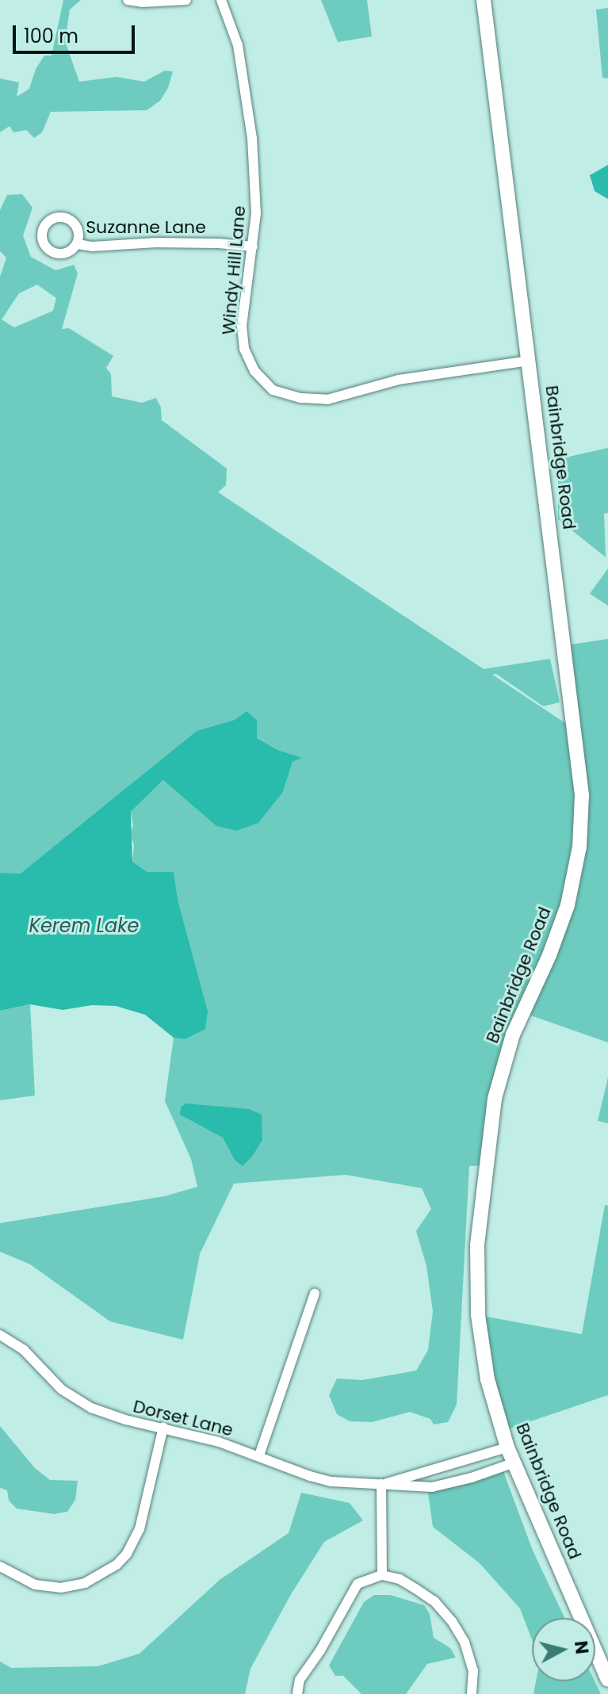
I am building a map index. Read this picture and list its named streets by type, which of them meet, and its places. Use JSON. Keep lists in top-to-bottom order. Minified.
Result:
{"streets":{"street":["Suzanne Lane","Windy Hill Lane","Bainbridge Road","Dorset Lane"]},"crossings":[["Suzanne Lane","Windy Hill Lane"],["Windy Hill Lane","Bainbridge Road"],["Bainbridge Road","Dorset Lane"]],"water":["Kerem Lake"],"scale_bar":"100 m","north":"right"}
